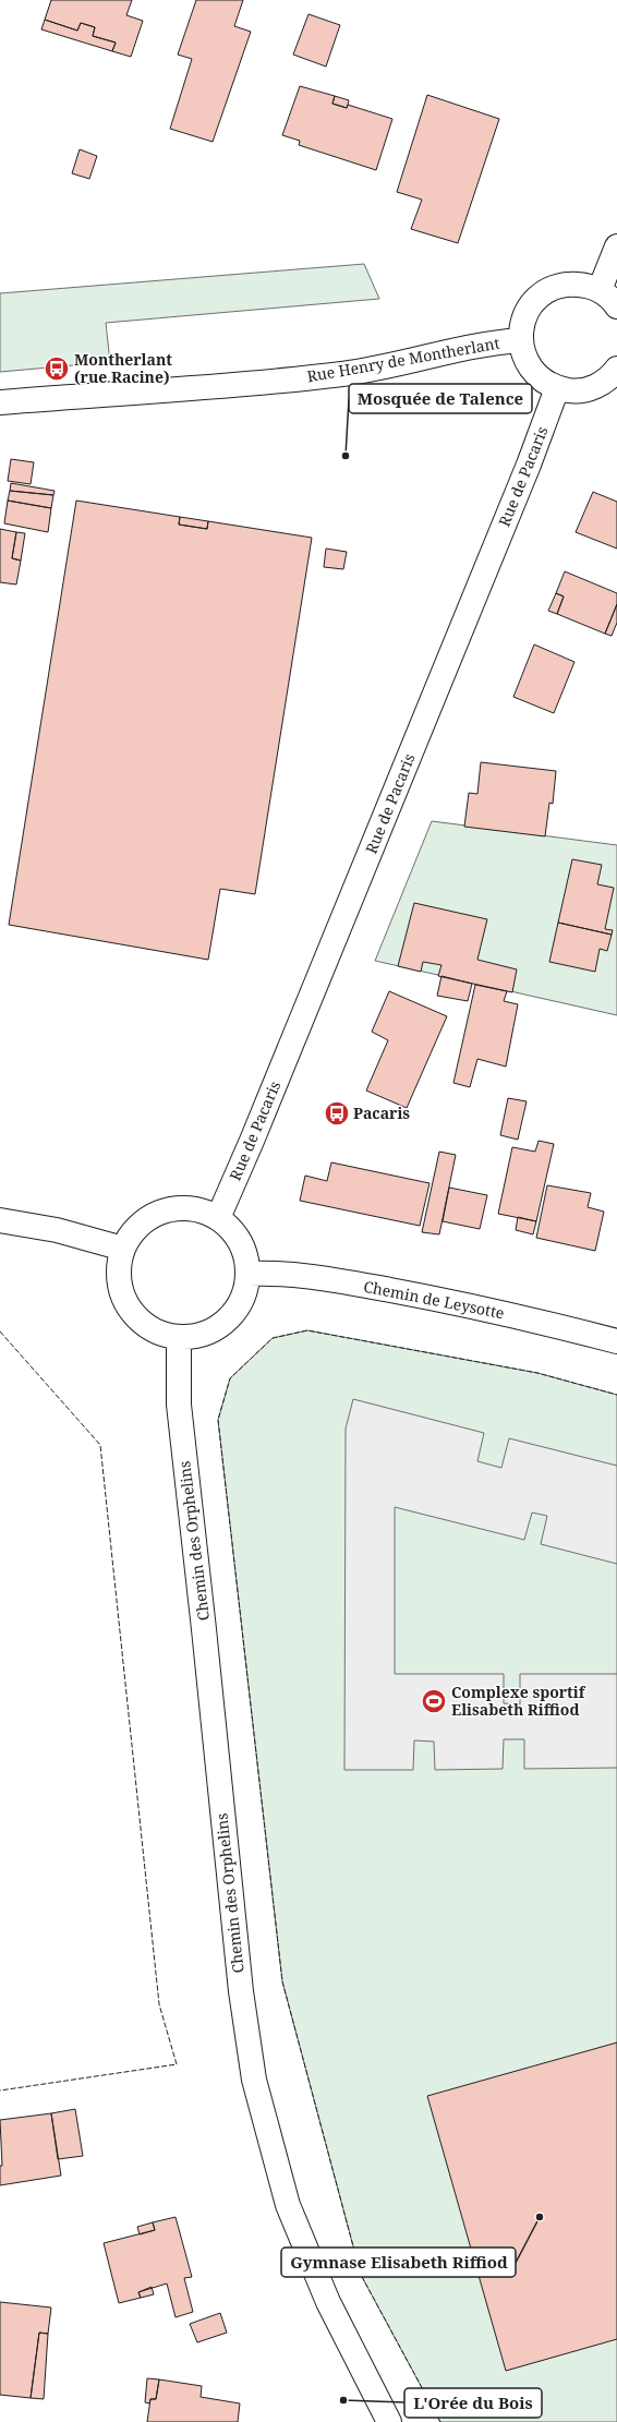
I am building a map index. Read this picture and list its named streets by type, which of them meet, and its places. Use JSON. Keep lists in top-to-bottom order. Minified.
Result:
{"streets":{"street":["Rue Henry de Montherlant","Rue de Pacaris","Chemin de Leysotte","Chemin des Orphelins"]},"crossings":[["Rue de Pacaris","Chemin de Leysotte"],["Rue de Pacaris","Chemin des Orphelins"],["Chemin de Leysotte","Chemin des Orphelins"]],"places":{"bus stop":["Montherlant (rue Racine)","Pacaris"],"other":["Mosquée de Talence","Gymnase Elisabeth Riffiod","L'Orée du Bois"],"sports":["Complexe sportif Elisabeth Riffiod"]}}
